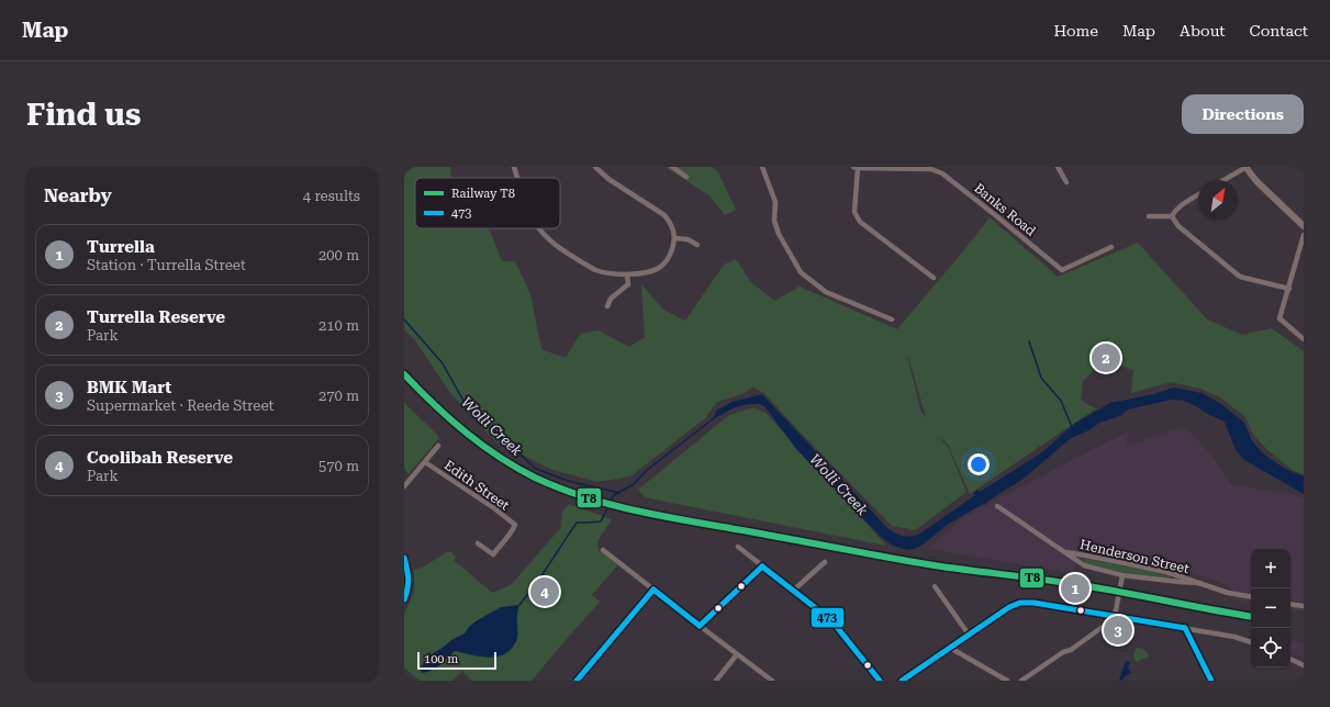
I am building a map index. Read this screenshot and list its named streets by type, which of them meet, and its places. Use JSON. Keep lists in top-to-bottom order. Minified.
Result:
{"streets":{"street":["Banks Road","Edith Street","Henderson Street"]},"water":["Wolli Creek"],"lines":["rail line T8","transit line 473"],"legend":["Railway T8","473"],"scale_bar":"100 m","north":"top right","page":{"header":"Map","nav":["Home","Map","About","Contact"],"buttons":"Directions","title":"Find us","heading":["Nearby","4 results"],"list":[{"mark":"1","name":"Turrella","note":"Station · Turrella Street","value":"200 m"},{"mark":"2","name":"Turrella Reserve","note":"Park","value":"210 m"},{"mark":"3","name":"BMK Mart","note":"Supermarket · Reede Street","value":"270 m"},{"mark":"4","name":"Coolibah Reserve","note":"Park","value":"570 m"}],"pins":["2","1","4","3"],"map_buttons":["+","−"],"scale":"100 m"}}
